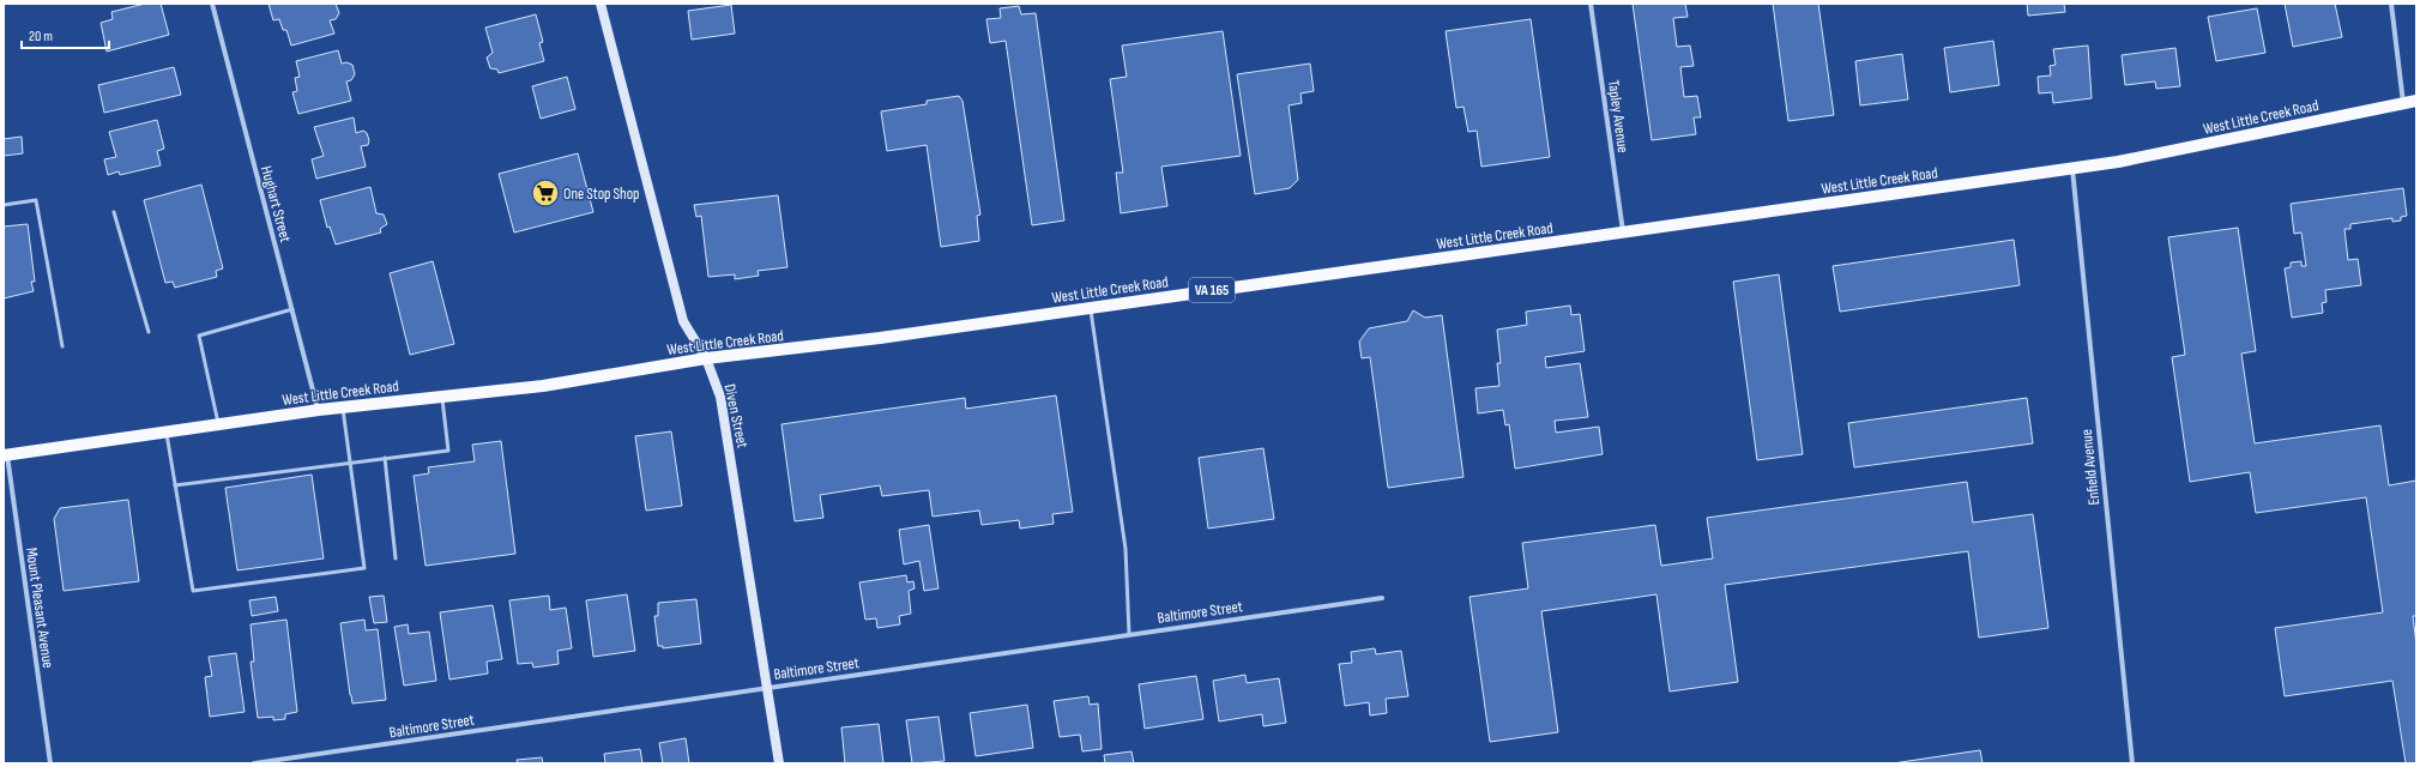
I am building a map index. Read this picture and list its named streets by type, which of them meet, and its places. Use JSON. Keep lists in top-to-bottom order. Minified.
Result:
{"streets":{"main road":["West Little Creek Road","VA 165","Diven Street"],"street":["Tapley Avenue","Hughart Street","Enfield Avenue","Mount Pleasant Avenue","Baltimore Street"]},"crossings":[["Tapley Avenue","West Little Creek Road"],["West Little Creek Road","Hughart Street"],["West Little Creek Road","Diven Street"],["West Little Creek Road","Enfield Avenue"],["West Little Creek Road","Mount Pleasant Avenue"],["Diven Street","Baltimore Street"]],"places":{"supermarket":["One Stop Shop"]},"scale_bar":"20 m"}
